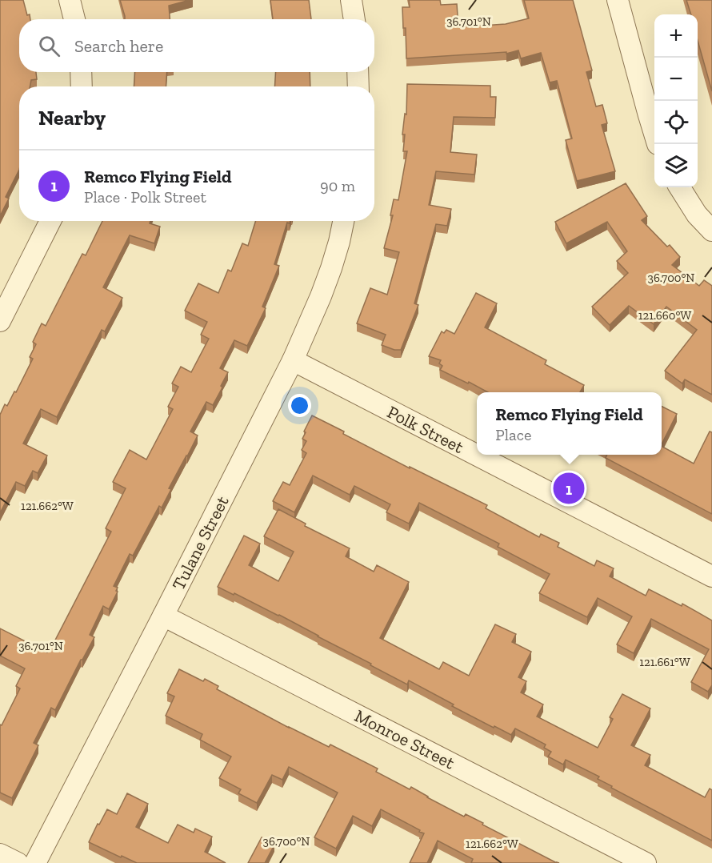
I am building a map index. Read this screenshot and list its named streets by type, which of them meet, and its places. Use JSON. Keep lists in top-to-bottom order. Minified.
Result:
{"streets":{"street":["Polk Street","Tulane Street","Monroe Street"]},"crossings":[["Polk Street","Tulane Street"],["Tulane Street","Monroe Street"]],"page":{"map_buttons":["+","−"],"search":"Search here","heading":"Nearby","list":[{"mark":"1","name":"Remco Flying Field","note":"Place · Polk Street","value":"90 m"}],"popup":["Remco Flying Field","Place"],"pins":"1"},"coordinates":["36.701°N","36.700°N","121.660°W","121.662°W","121.661°W"]}
